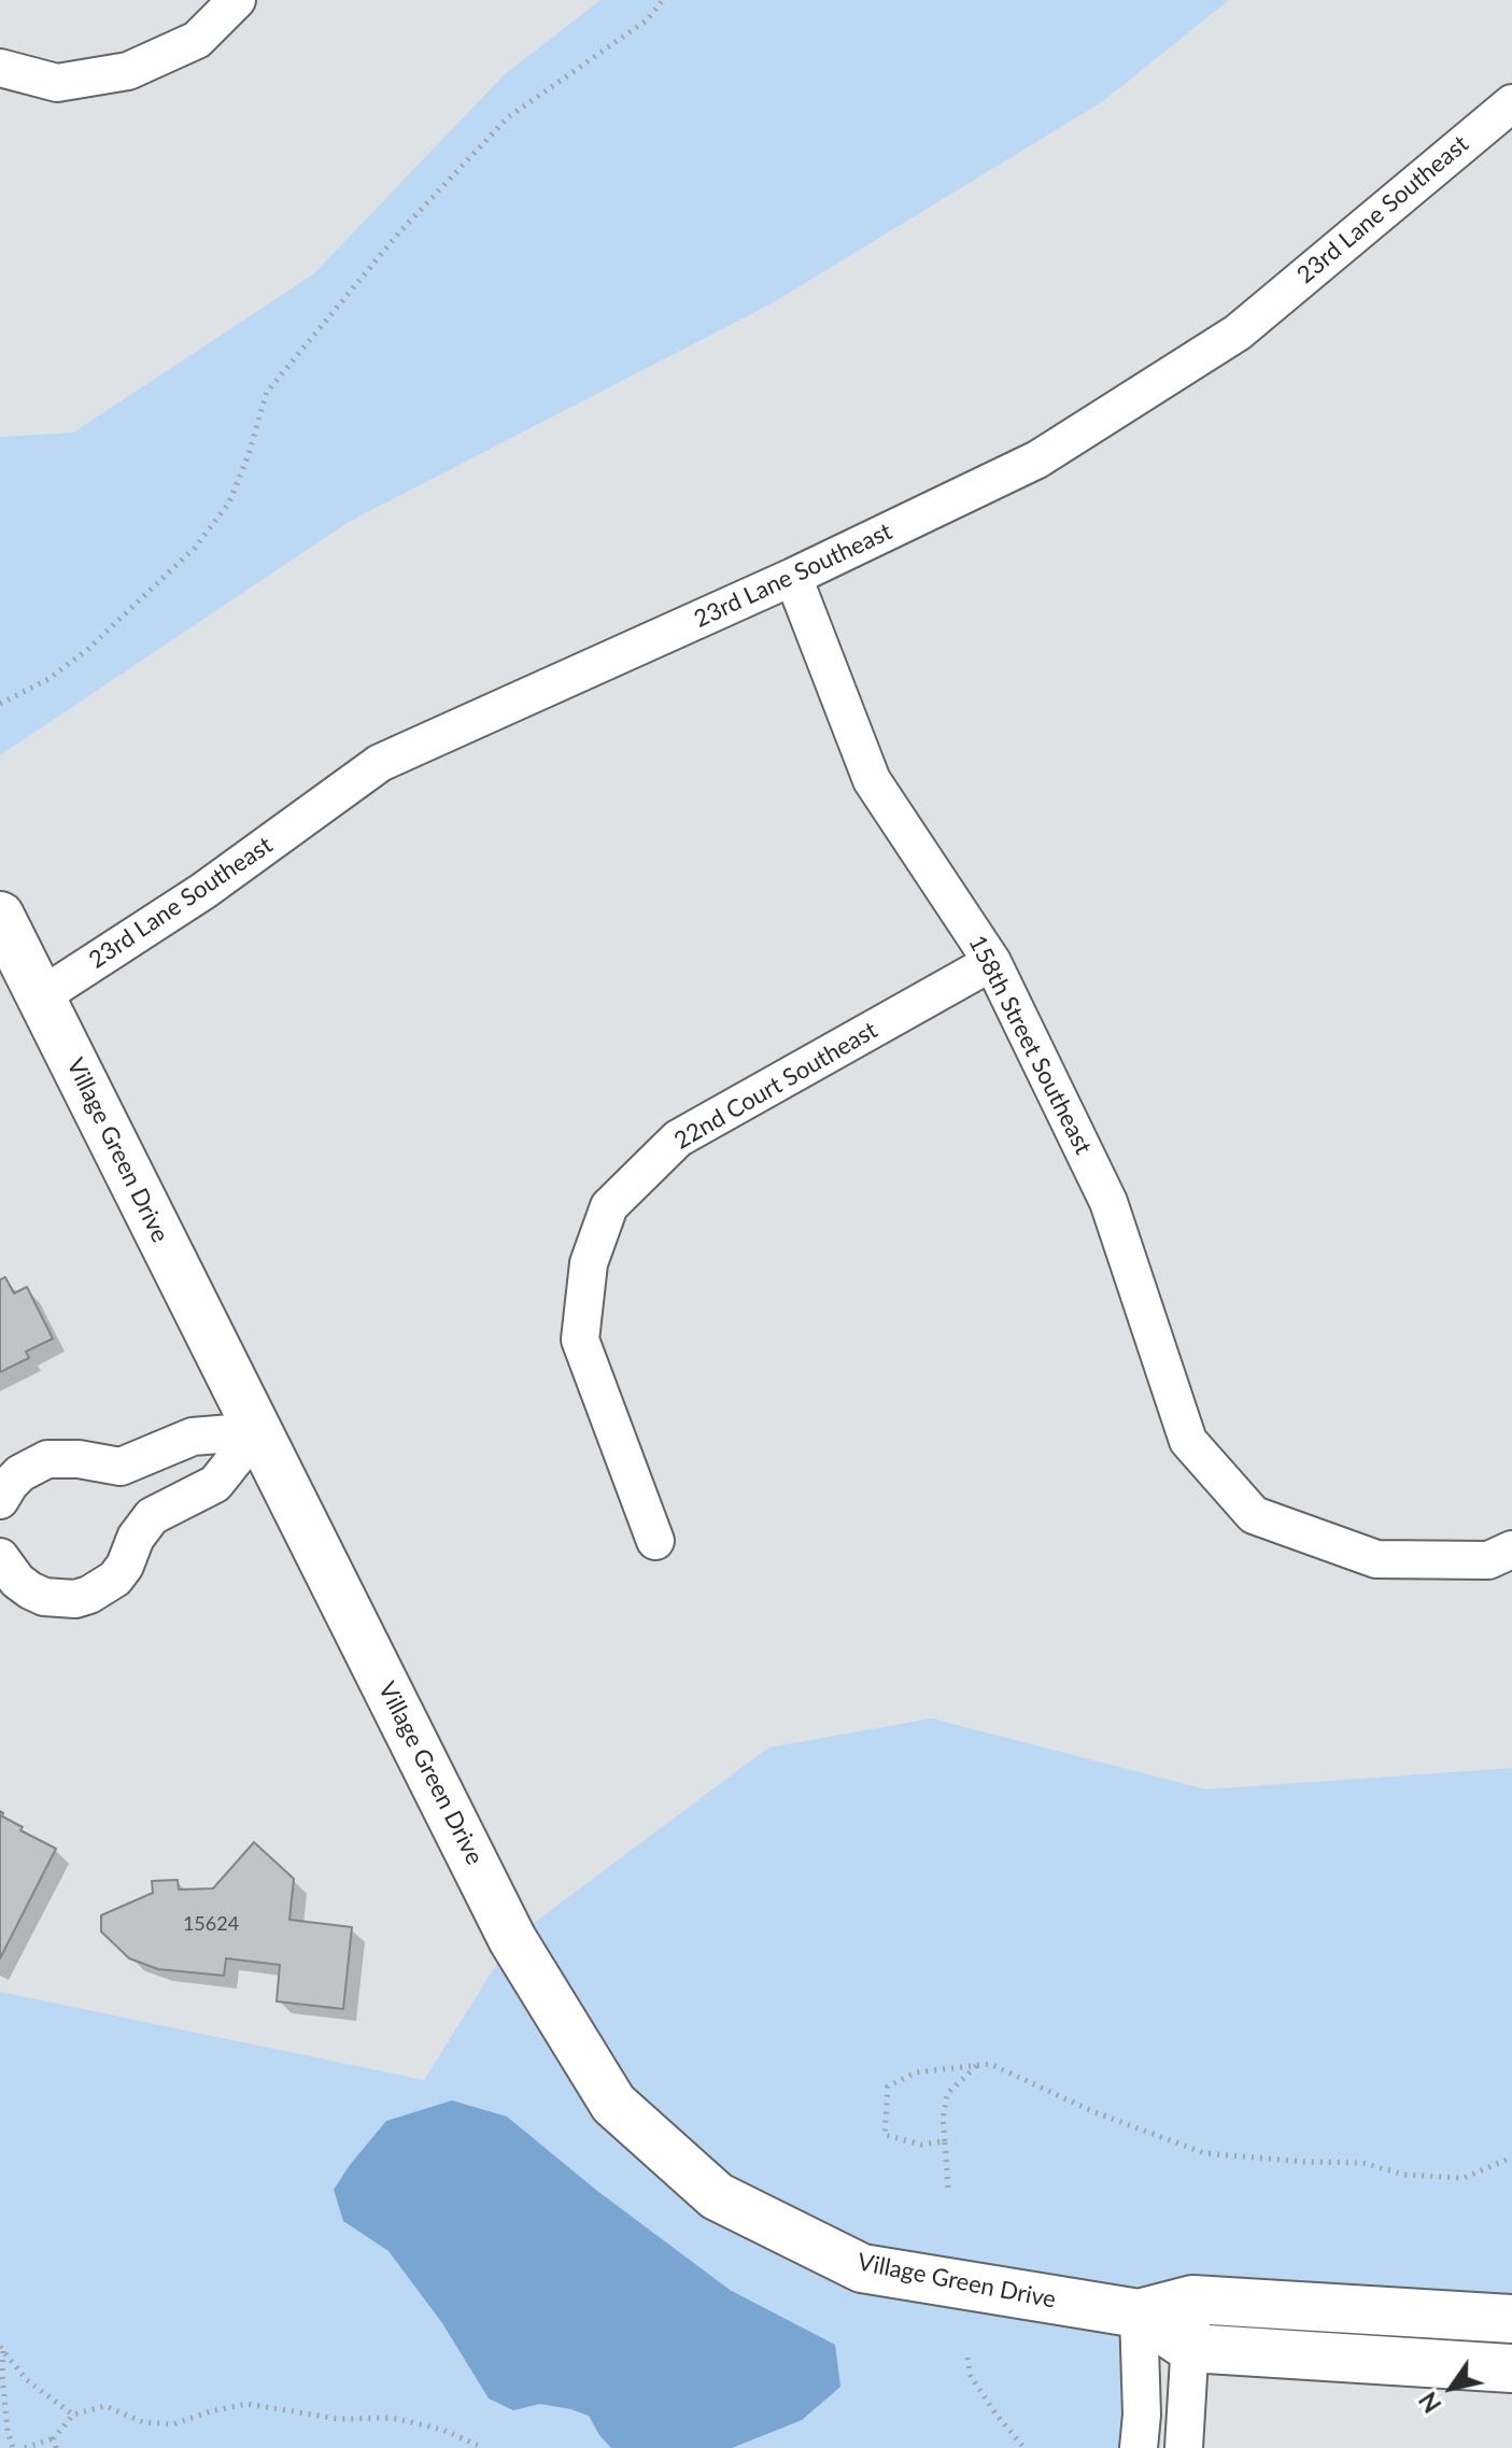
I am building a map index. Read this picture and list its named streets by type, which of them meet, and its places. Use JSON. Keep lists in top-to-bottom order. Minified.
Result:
{"streets":{"street":["23rd Lane Southeast","158th Street Southeast","22nd Court Southeast","Village Green Drive"]},"crossings":[["23rd Lane Southeast","158th Street Southeast"],["23rd Lane Southeast","Village Green Drive"],["158th Street Southeast","22nd Court Southeast"]],"house_numbers":["15624"],"north":"bottom left"}
